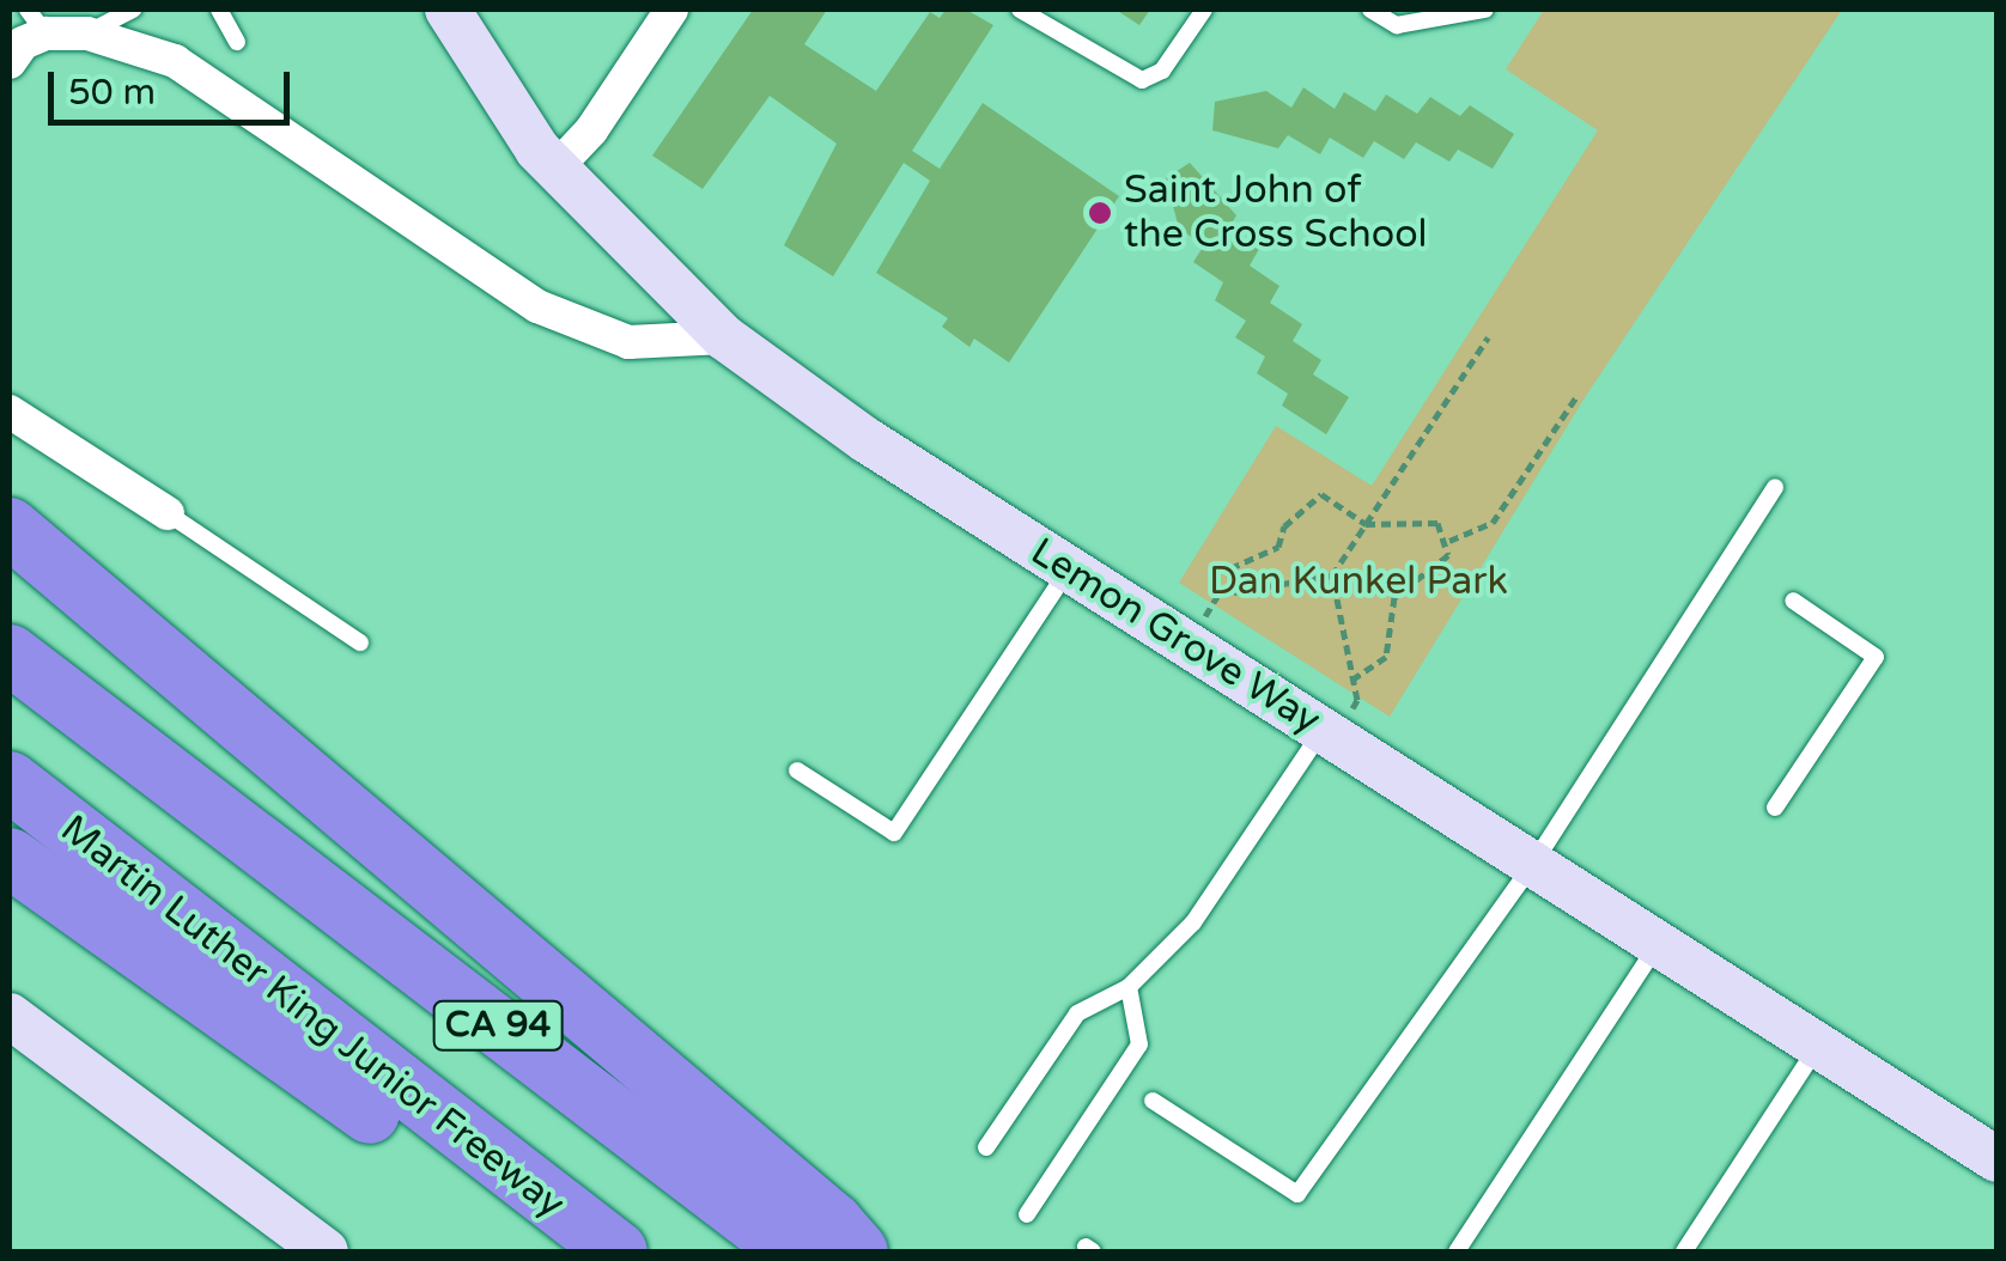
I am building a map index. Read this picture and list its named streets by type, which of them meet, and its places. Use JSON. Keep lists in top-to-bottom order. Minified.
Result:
{"streets":{"highway":["Martin Luther King Junior Freeway","CA 94"],"main road":["Lemon Grove Way"]},"parks":["Dan Kunkel Park"],"places":["Saint John of the Cross School"],"scale_bar":"50 m"}
